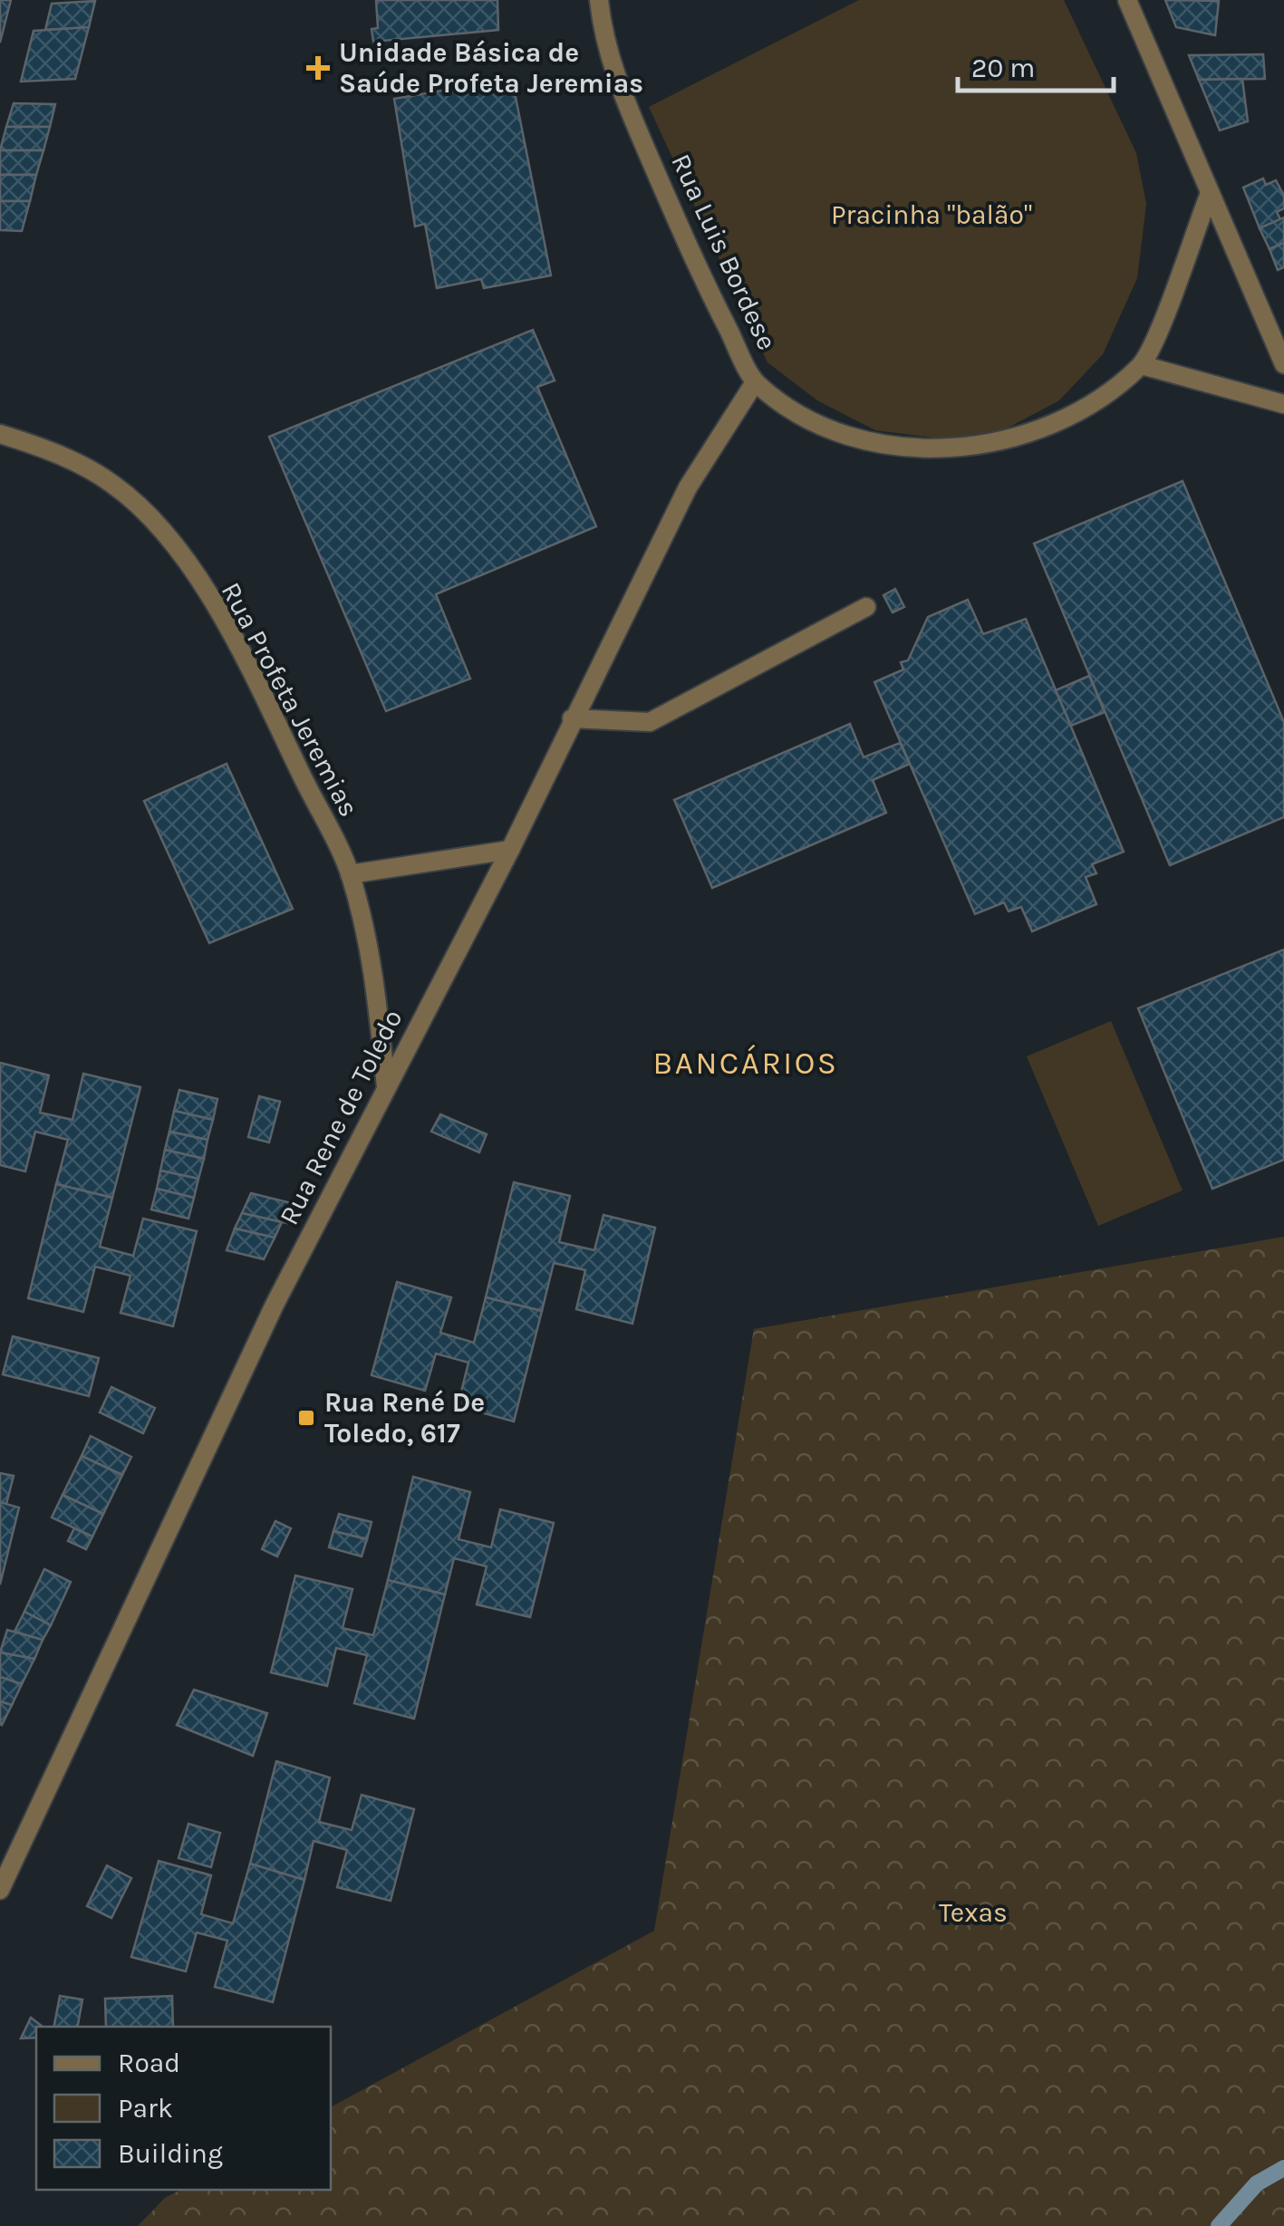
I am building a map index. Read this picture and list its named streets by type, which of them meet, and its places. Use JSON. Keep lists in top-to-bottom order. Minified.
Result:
{"streets":{"street":["Rua Luis Bordese","Rua Profeta Jeremias","Rua Rene de Toledo"]},"crossings":[["Rua Luis Bordese","Rua Rene de Toledo"],["Rua Profeta Jeremias","Rua Rene de Toledo"]],"districts":["BANCÁRIOS"],"parks":["Pracinha \"balão\"","Texas"],"places":{"health":["Unidade Básica de Saúde Profeta Jeremias"],"transit":["Rua René De Toledo, 617"]},"legend":["Road","Park","Building"],"scale_bar":"20 m"}
